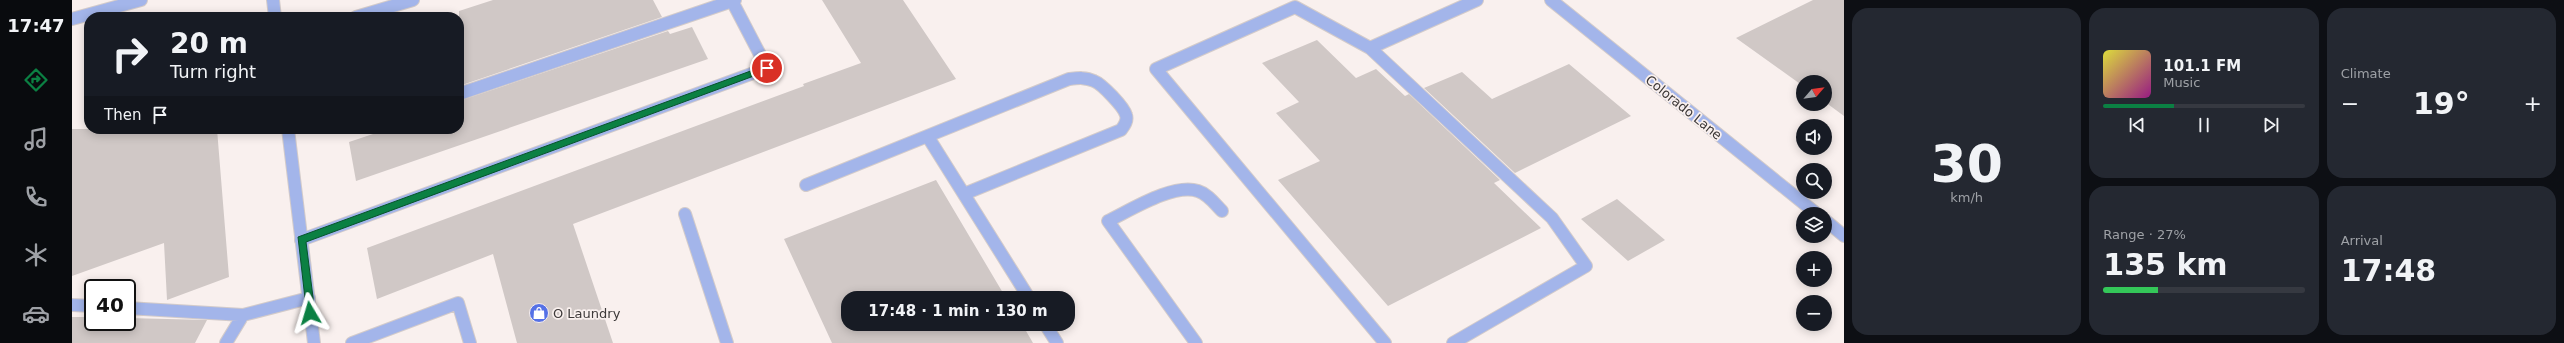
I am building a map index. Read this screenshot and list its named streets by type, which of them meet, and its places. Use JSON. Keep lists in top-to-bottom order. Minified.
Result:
{"streets":{"street":["Colorado Lane"]},"places":{"shop":["O Laundry"]},"north":"top right","page":{"tabs":"17:47","tile":[["30","km/h"],"Climate",["Range · 27%","135 km"],["Arrival","17:48"]],"turn":["20 m","Turn right"],"song":["101.1 FM","Music"],"map_buttons":["+","−"],"heat":["−","19°","+"],"then":"Then","limit":"40","trip":"17:48 · 1 min · 130 m"}}
